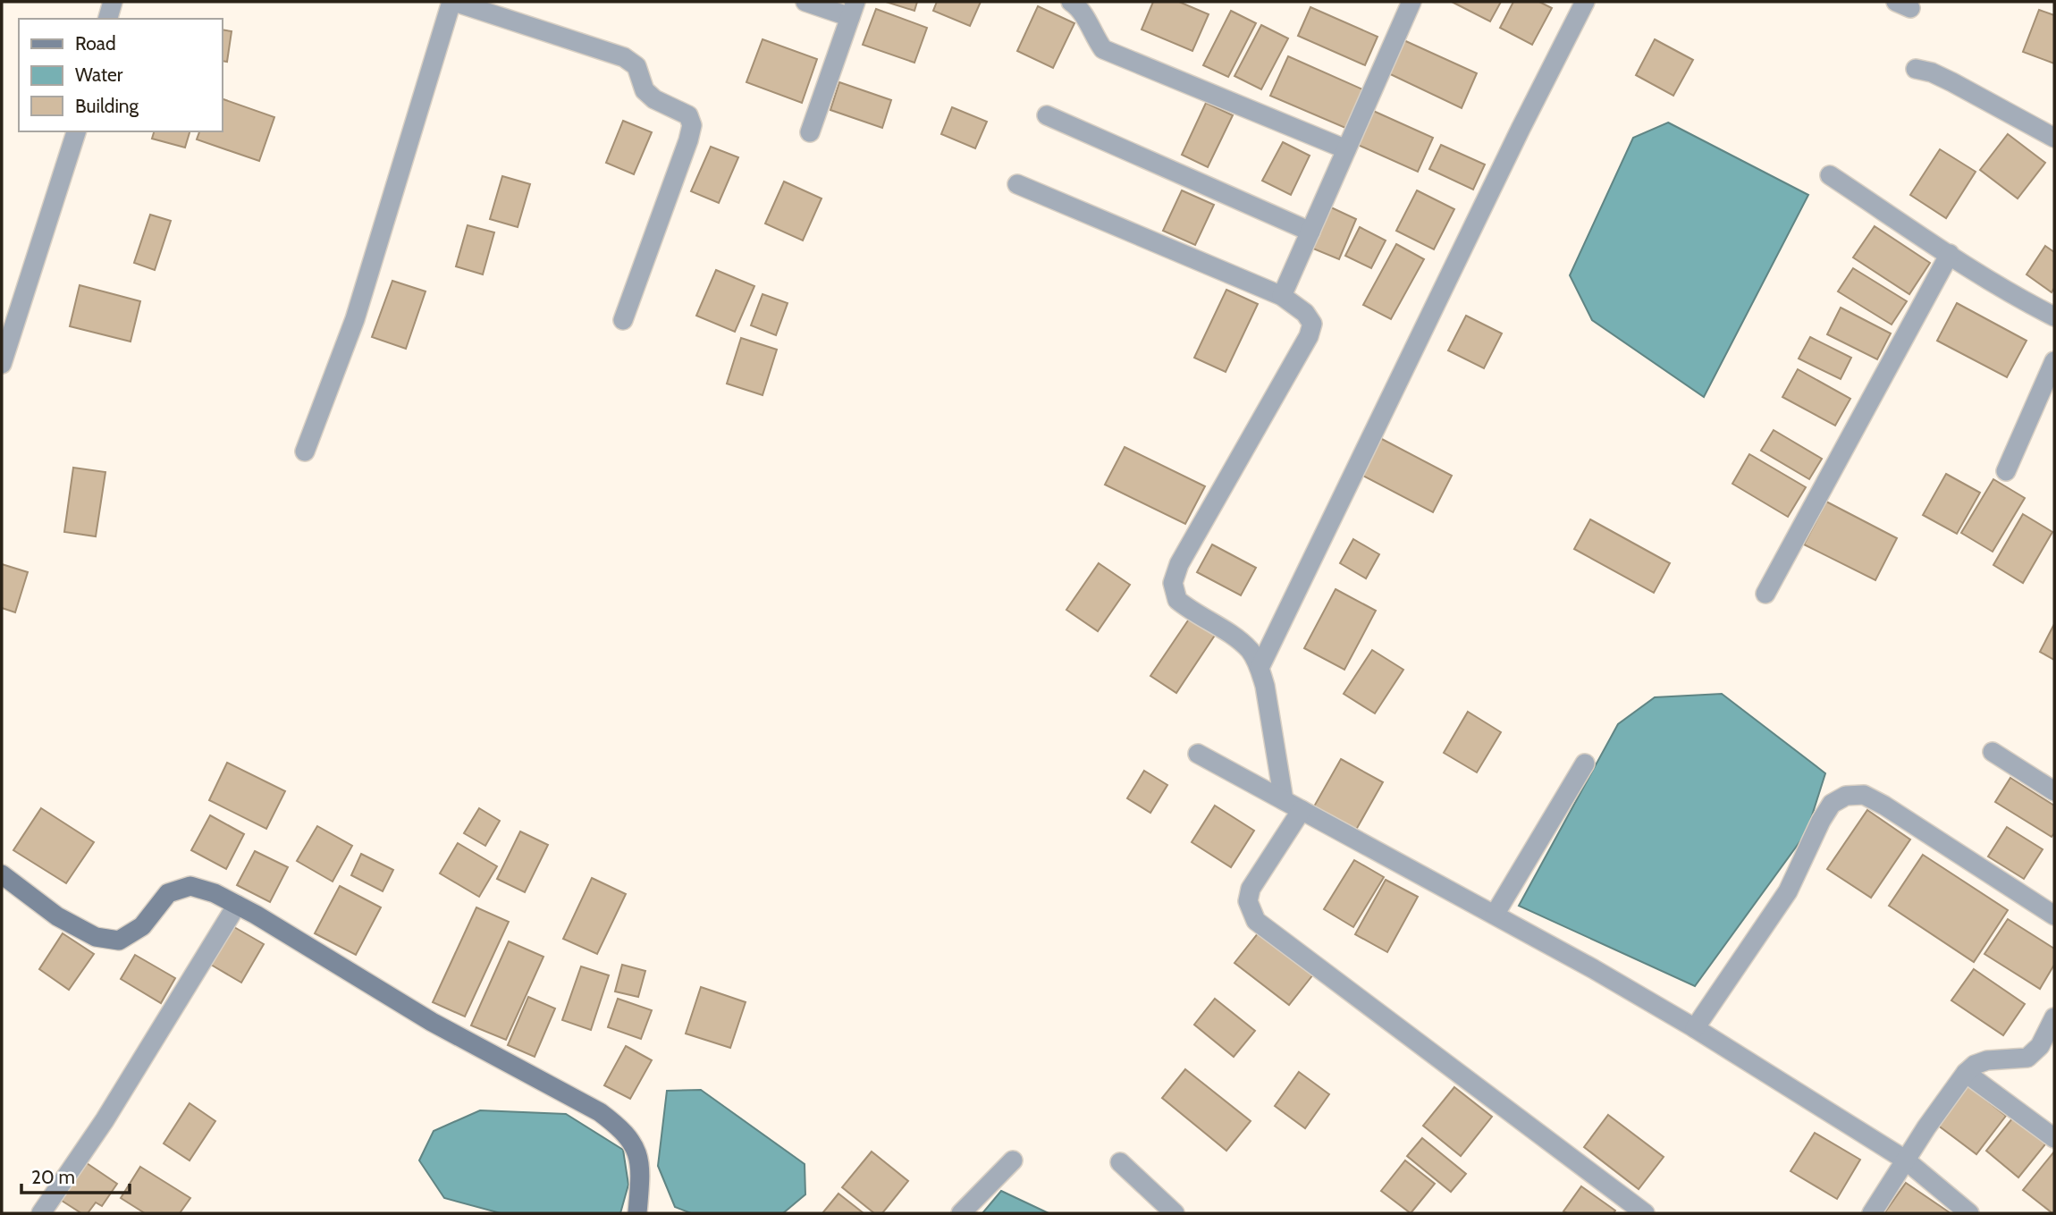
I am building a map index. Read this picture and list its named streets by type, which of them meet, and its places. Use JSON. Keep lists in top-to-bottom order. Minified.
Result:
{"legend":["Road","Water","Building"],"scale_bar":"20 m"}
